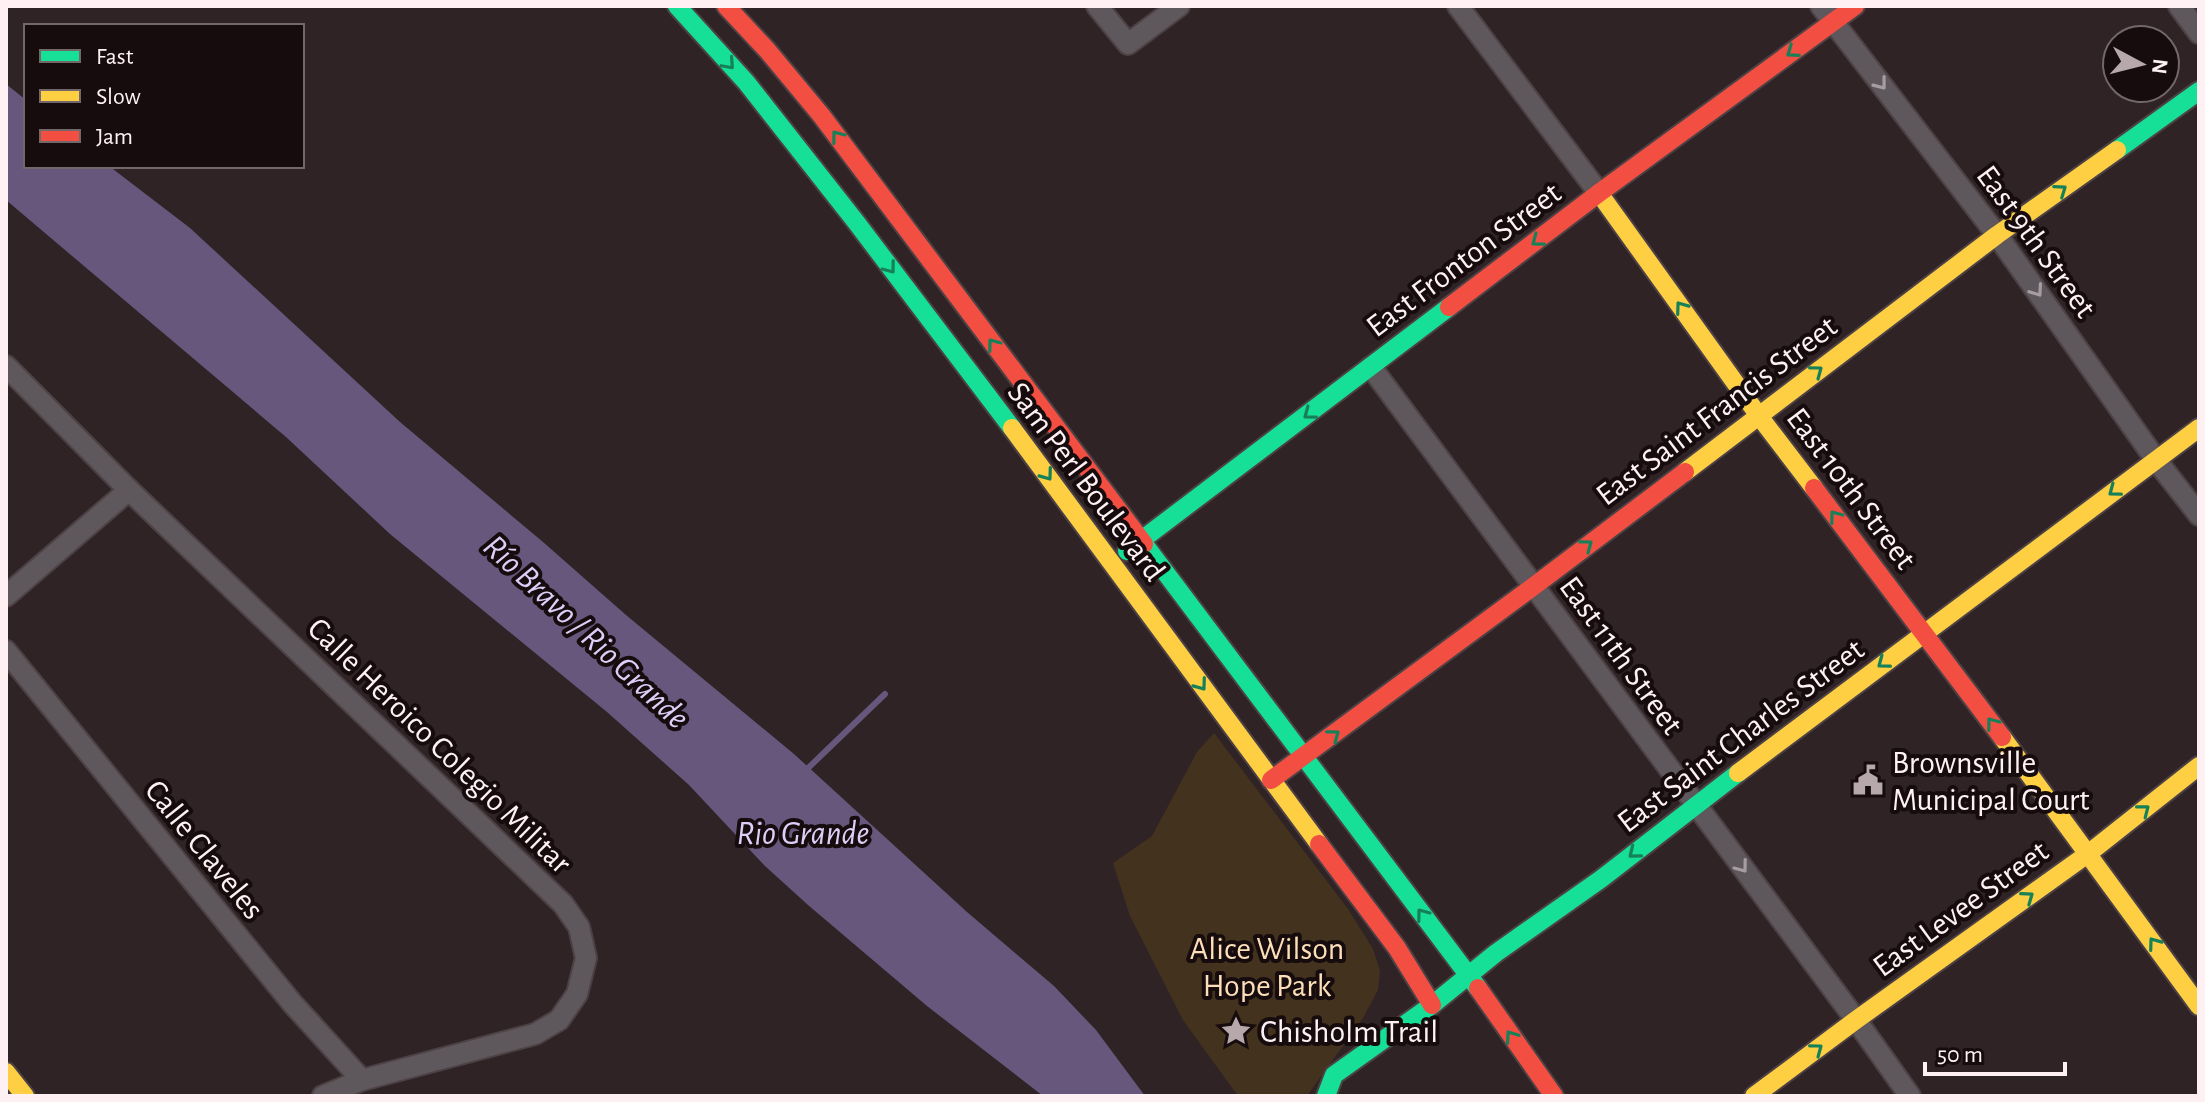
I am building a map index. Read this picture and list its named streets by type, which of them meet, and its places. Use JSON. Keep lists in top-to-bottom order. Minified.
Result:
{"streets":{"main road":["East Fronton Street","East Saint Francis Street","Sam Perl Boulevard","East 10th Street","East Saint Charles Street","East Levee Street"],"street":["East 9th Street","East 11th Street","Calle Heroico Colegio Militar","Calle Claveles"]},"crossings":[["East 9th Street","East Fronton Street"],["East 9th Street","East Saint Francis Street"],["East 9th Street","East Saint Charles Street"],["East Fronton Street","Sam Perl Boulevard"],["East Fronton Street","East 10th Street"],["East Fronton Street","East 11th Street"],["East Saint Francis Street","Sam Perl Boulevard"],["East Saint Francis Street","East 10th Street"],["East Saint Francis Street","East 11th Street"],["Sam Perl Boulevard","East Saint Charles Street"],["East 10th Street","East Saint Charles Street"],["East 10th Street","East Levee Street"],["East 11th Street","East Saint Charles Street"],["East 11th Street","East Levee Street"],["Calle Heroico Colegio Militar","Calle Claveles"]],"one_way":["East 9th Street","East Fronton Street","East Saint Francis Street","East 10th Street","East Saint Charles Street","East Levee Street"],"water":["Río Bravo / Rio Grande","Rio Grande"],"parks":["Alice Wilson Hope Park"],"places":{"public building":["Brownsville Municipal Court"],"place":["Chisholm Trail"]},"legend":["Fast","Slow","Jam"],"scale_bar":"50 m","north":"right"}
